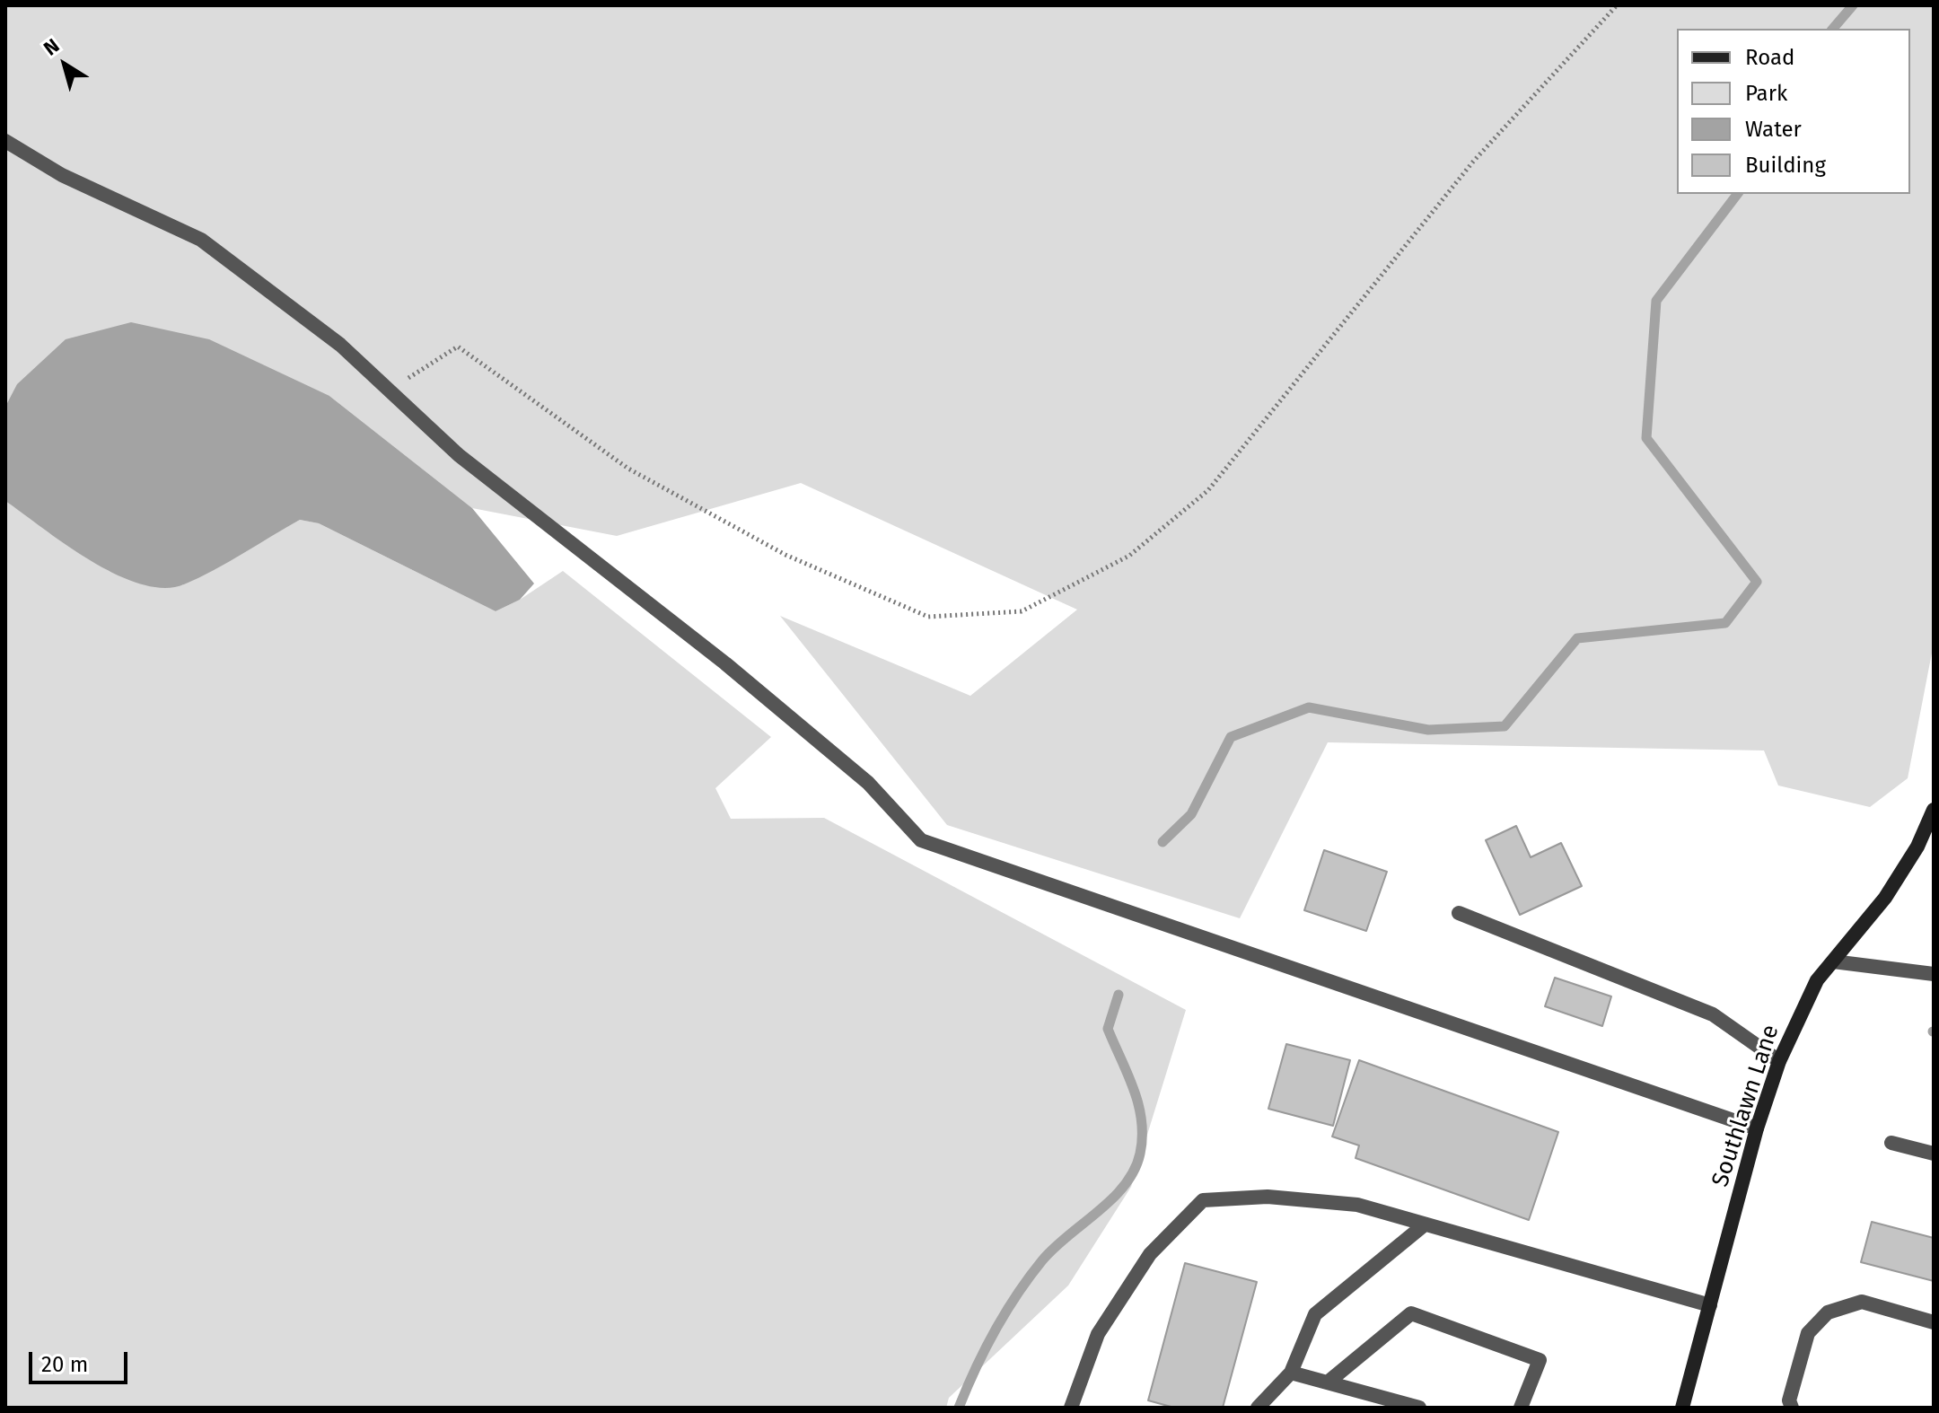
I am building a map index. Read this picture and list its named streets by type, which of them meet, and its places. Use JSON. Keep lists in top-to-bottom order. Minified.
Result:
{"streets":{"street":["Southlawn Lane"]},"legend":["Road","Park","Water","Building"],"scale_bar":"20 m","north":"top left"}
